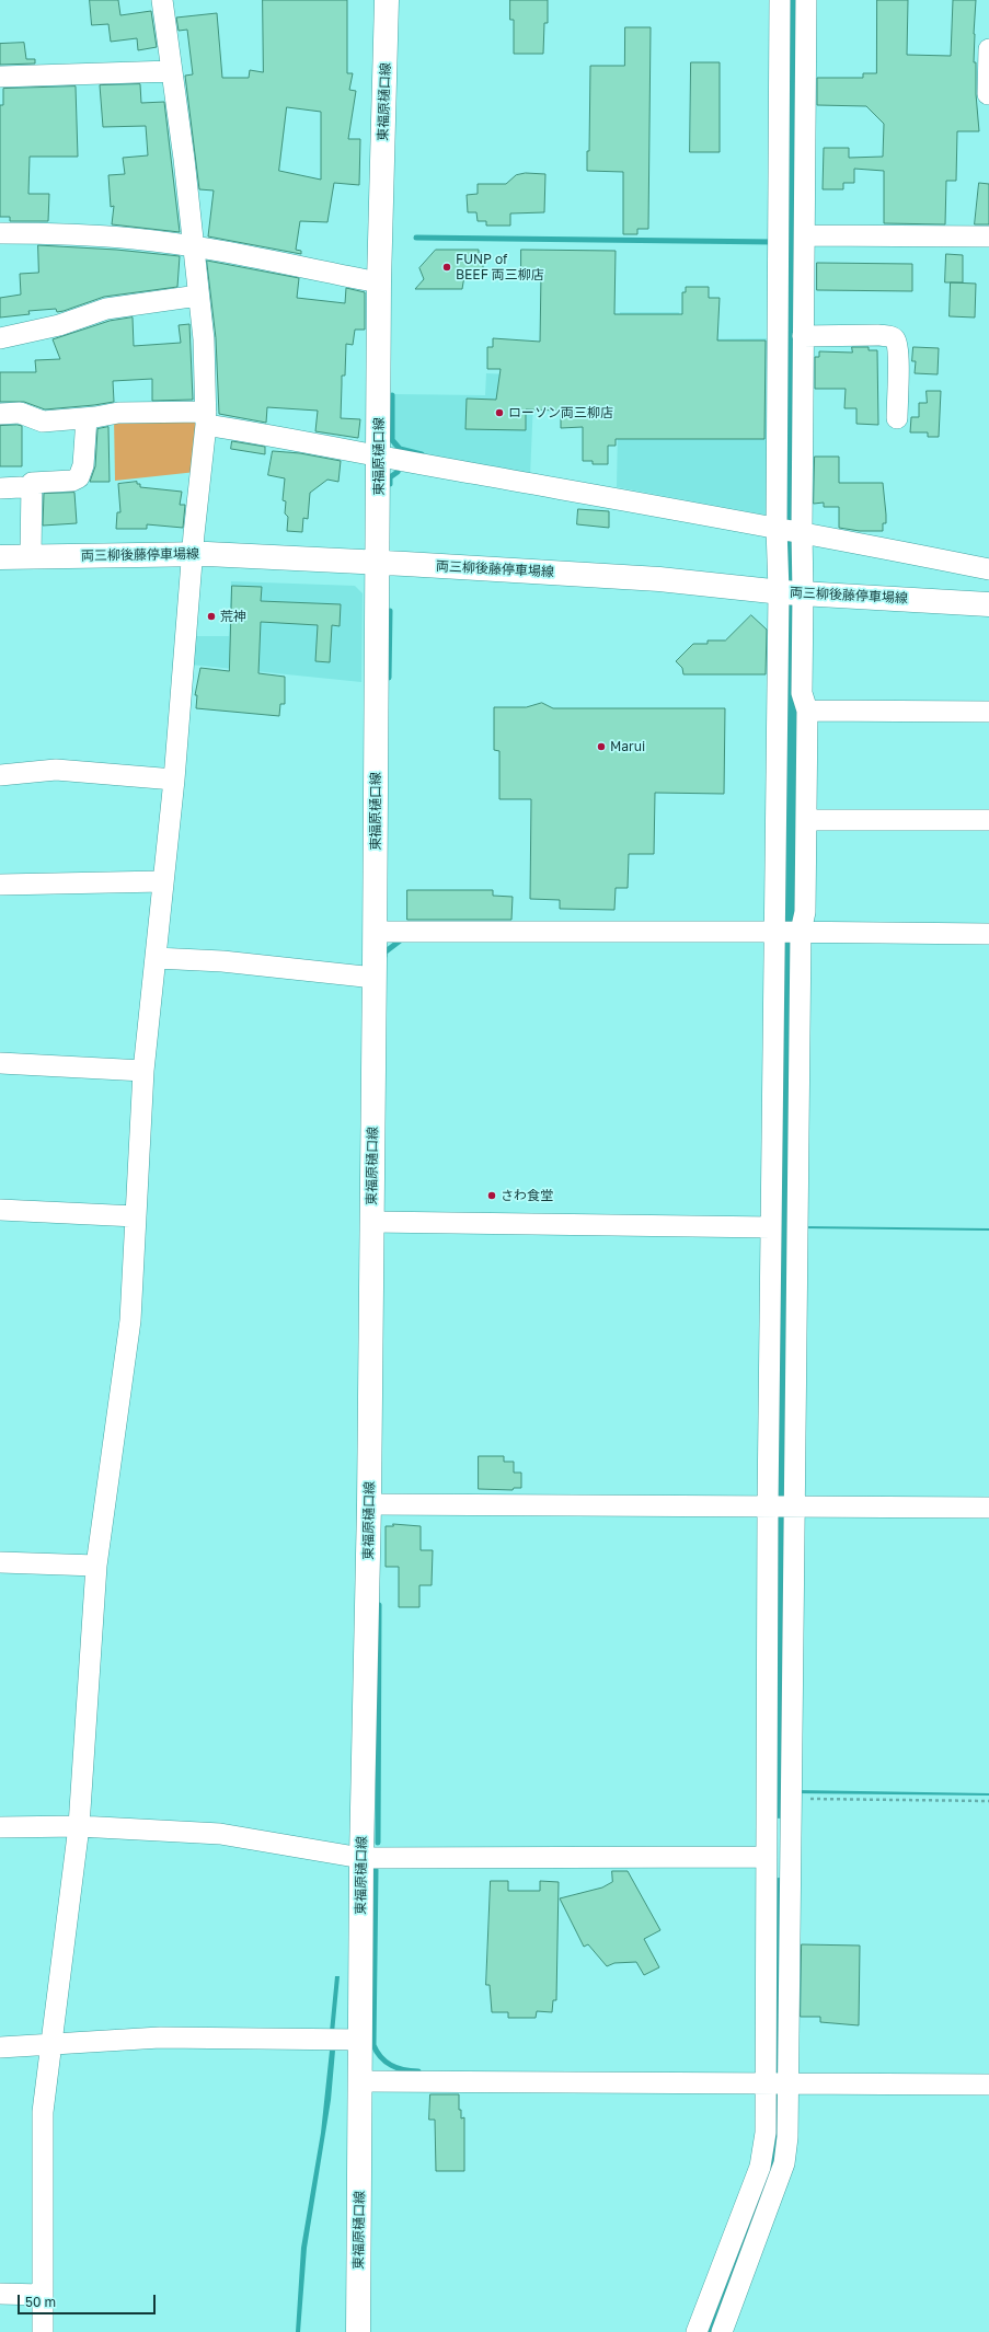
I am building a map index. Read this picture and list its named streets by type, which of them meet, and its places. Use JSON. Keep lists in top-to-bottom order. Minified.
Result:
{"streets":{"main road":["東福原樋口線","両三柳後藤停車場線"]},"crossings":[["東福原樋口線","両三柳後藤停車場線"]],"places":["FUNP of BEEF 両三柳店","ローソン両三柳店","荒神","Marui","さわ食堂"],"scale_bar":"50 m"}
